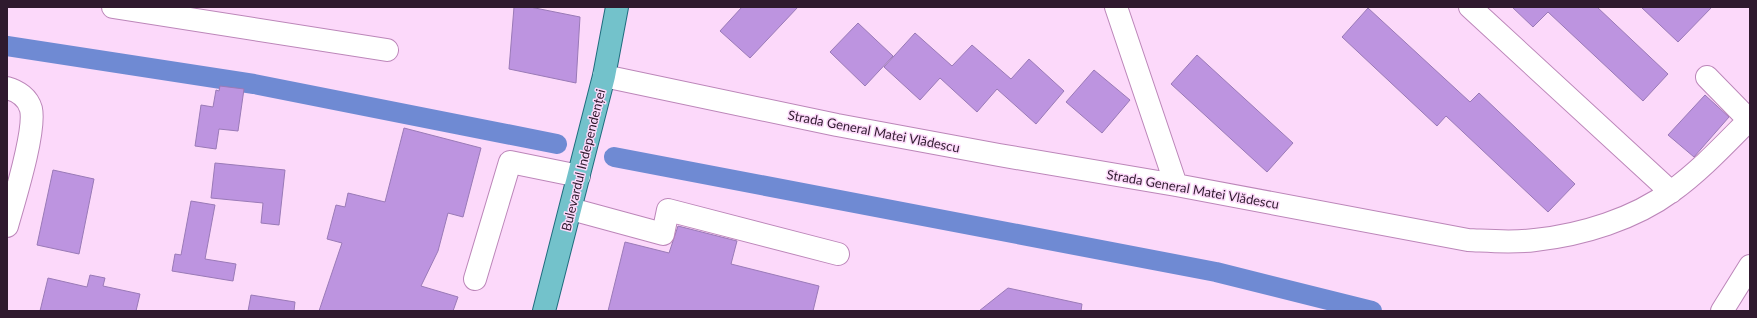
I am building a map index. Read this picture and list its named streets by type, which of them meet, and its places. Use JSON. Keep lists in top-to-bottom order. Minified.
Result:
{"streets":{"main road":["Bulevardul Independenței"],"street":["Strada General Matei Vlădescu"]},"crossings":[["Strada General Matei Vlădescu","Bulevardul Independenței"]]}
